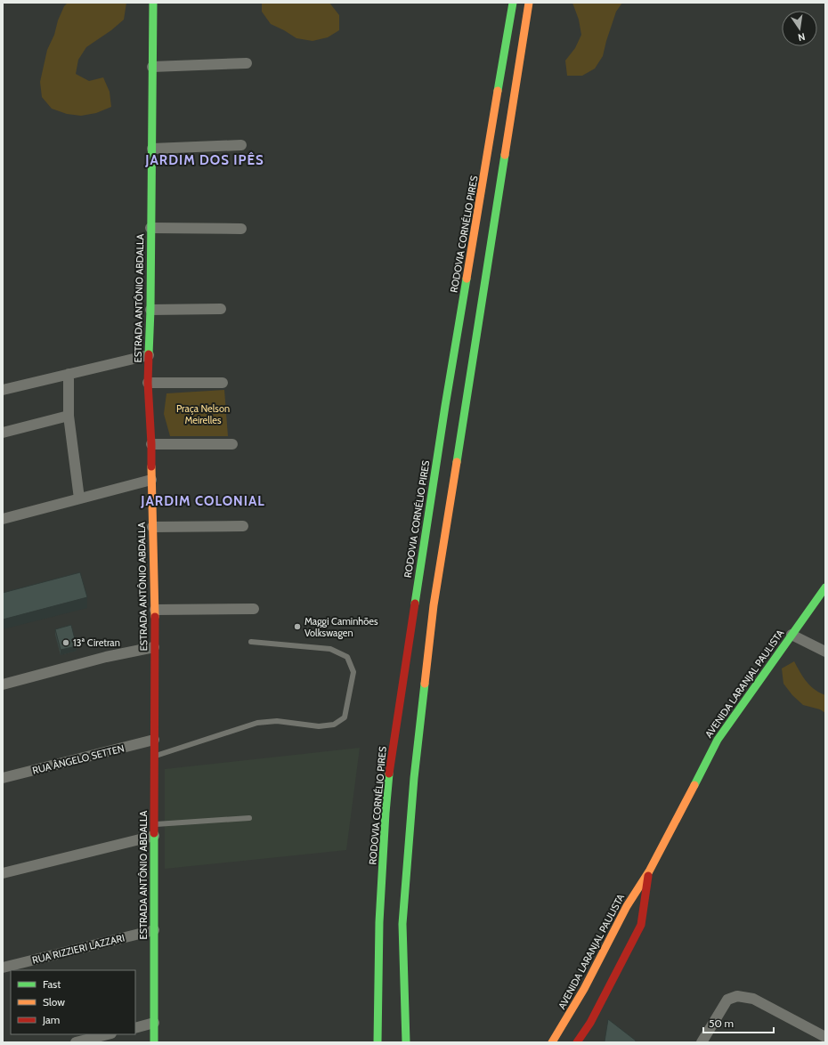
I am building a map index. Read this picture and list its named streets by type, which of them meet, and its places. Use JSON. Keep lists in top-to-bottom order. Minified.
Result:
{"streets":{"main road":["RODOVIA CORNÉLIO PIRES","ESTRADA ANTÔNIO ABDALLA","AVENIDA LARANJAL PAULISTA"],"street":["RUA ÂNGELO SETTEN","RUA RIZZIERI LAZZARI"]},"crossings":[["ESTRADA ANTÔNIO ABDALLA","RUA ÂNGELO SETTEN"],["ESTRADA ANTÔNIO ABDALLA","RUA RIZZIERI LAZZARI"]],"districts":["JARDIM DOS IPÊS","JARDIM COLONIAL"],"parks":["Praça Nelson Meirelles"],"places":["Maggi Caminhões Volkswagen","13ª Ciretran"],"legend":["Fast","Slow","Jam"],"scale_bar":"50 m","north":"bottom"}
